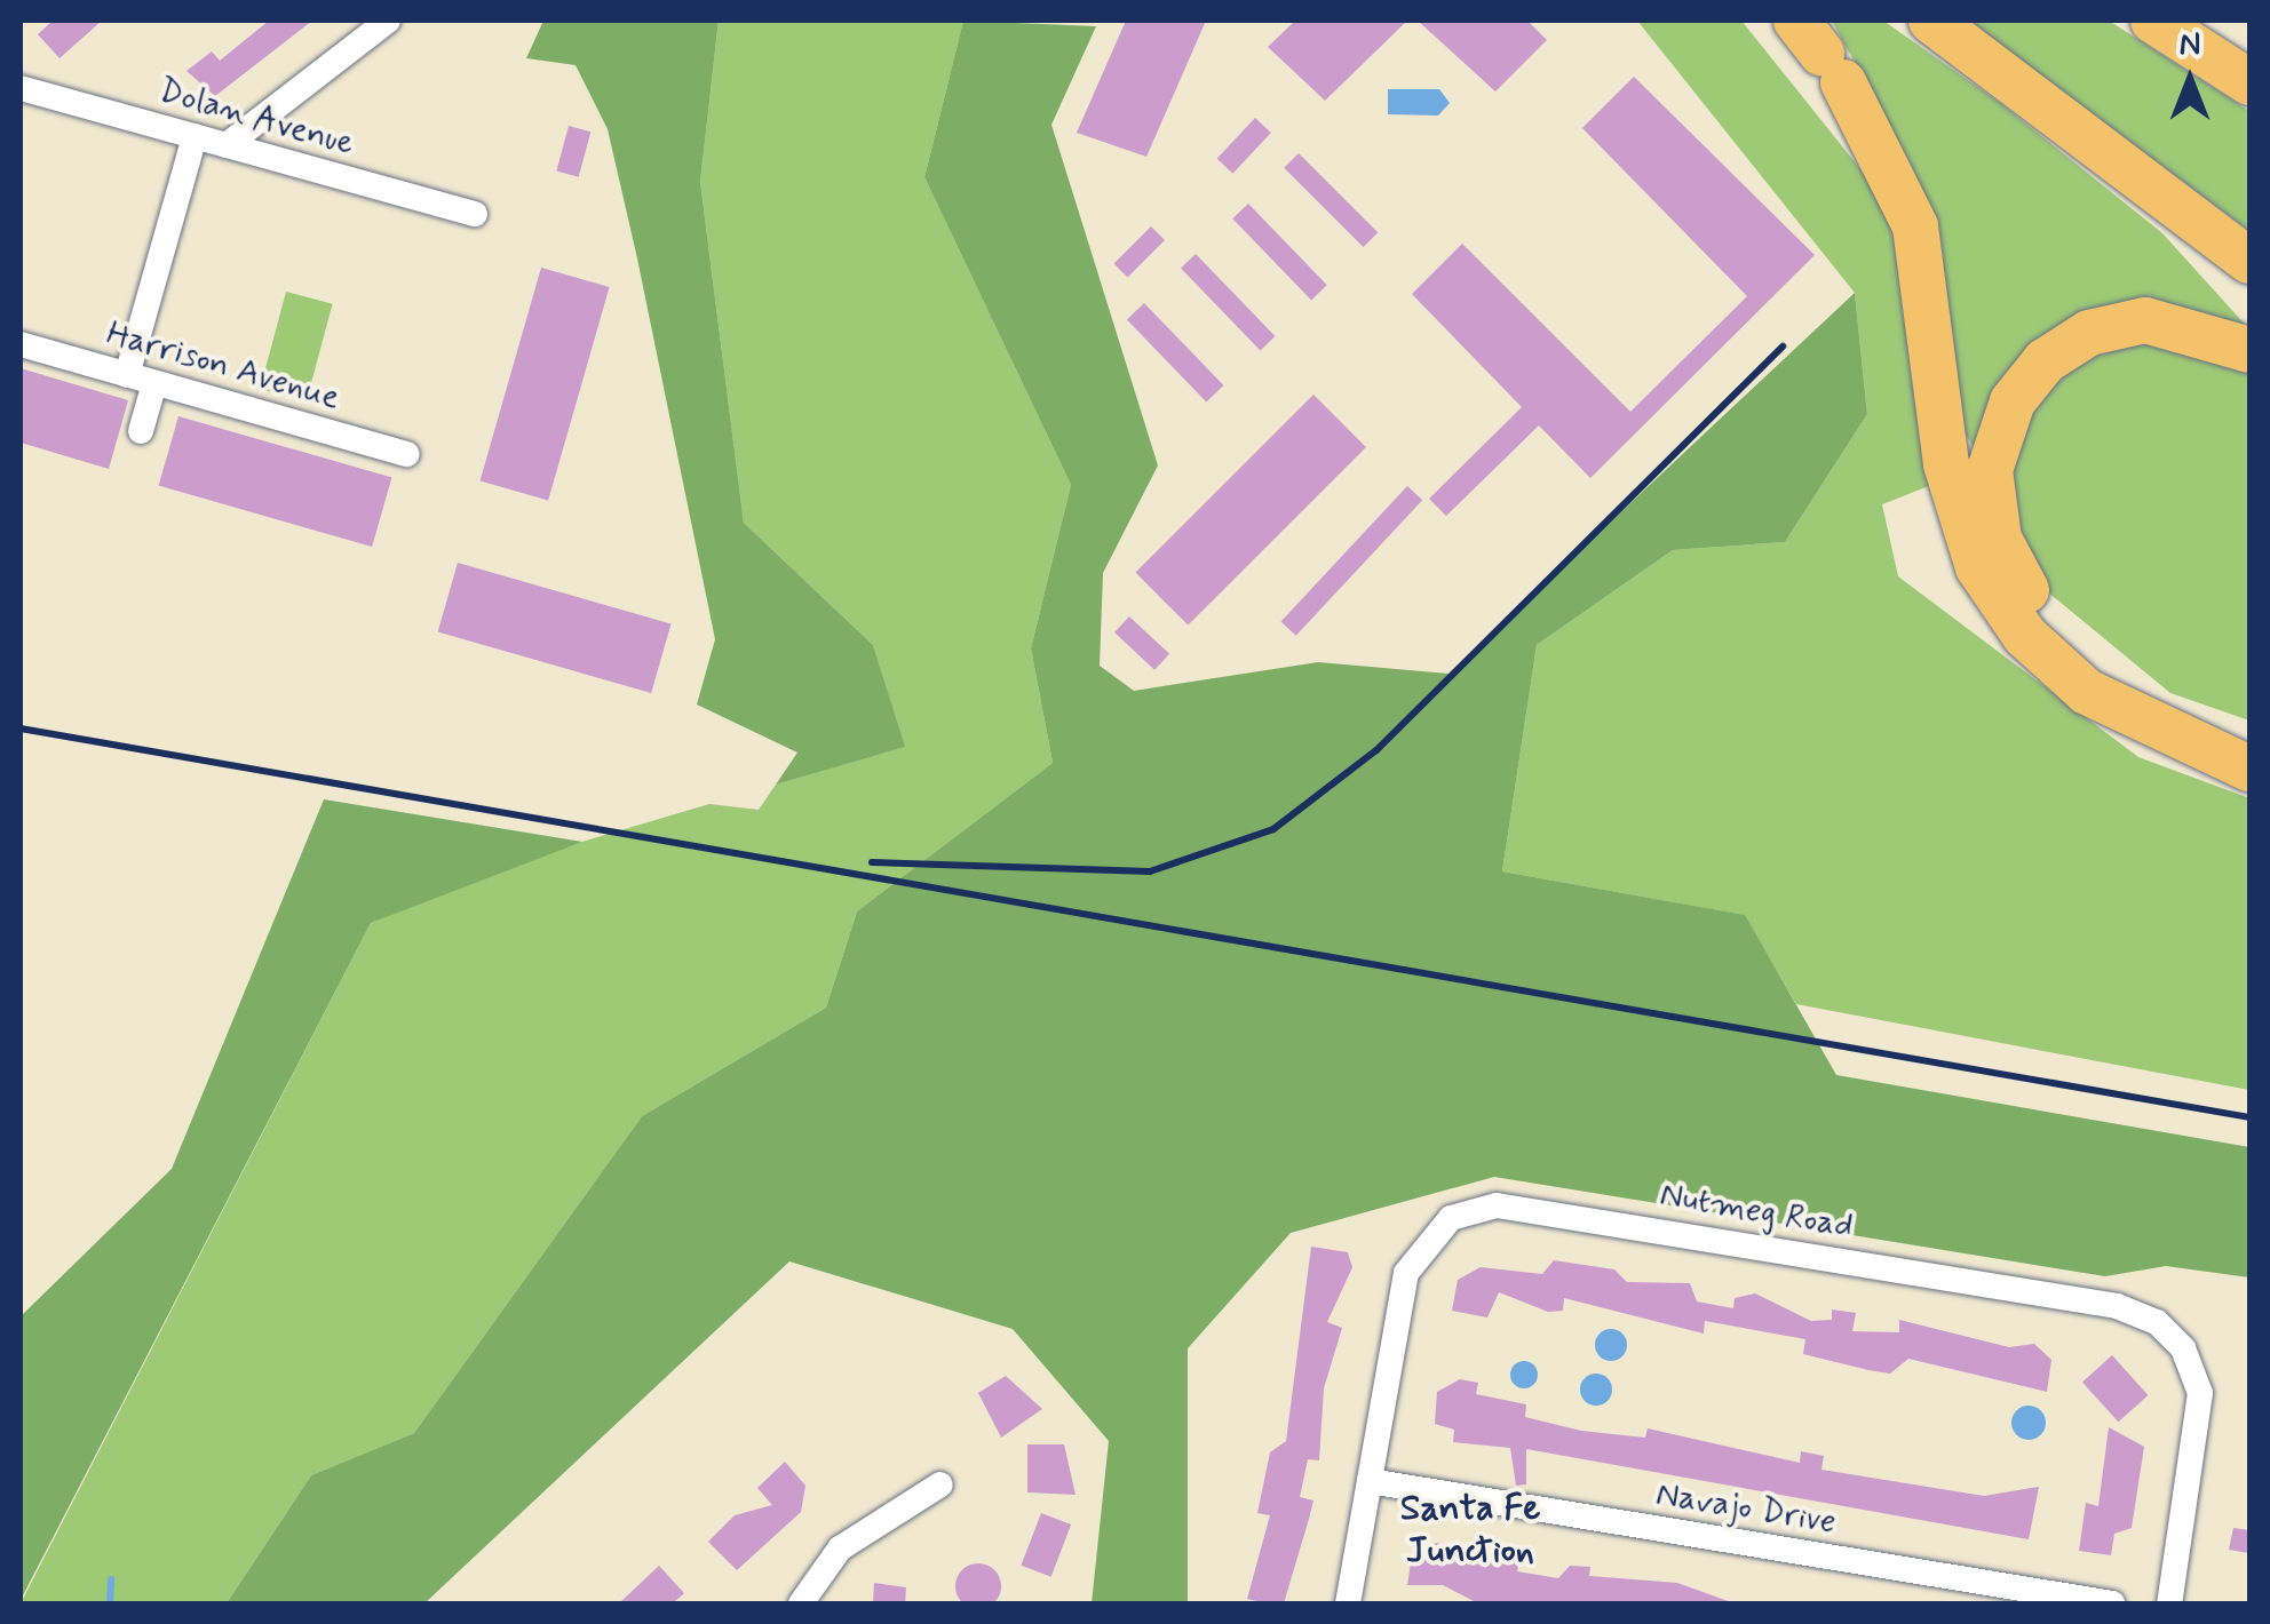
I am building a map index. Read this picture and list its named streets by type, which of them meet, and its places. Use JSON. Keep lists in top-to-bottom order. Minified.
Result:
{"streets":{"street":["Dolan Avenue","Harrison Avenue","Nutmeg Road","Navajo Drive"]},"crossings":[["Nutmeg Road","Navajo Drive"]],"districts":["Santa Fe Junction"],"north":"top"}
